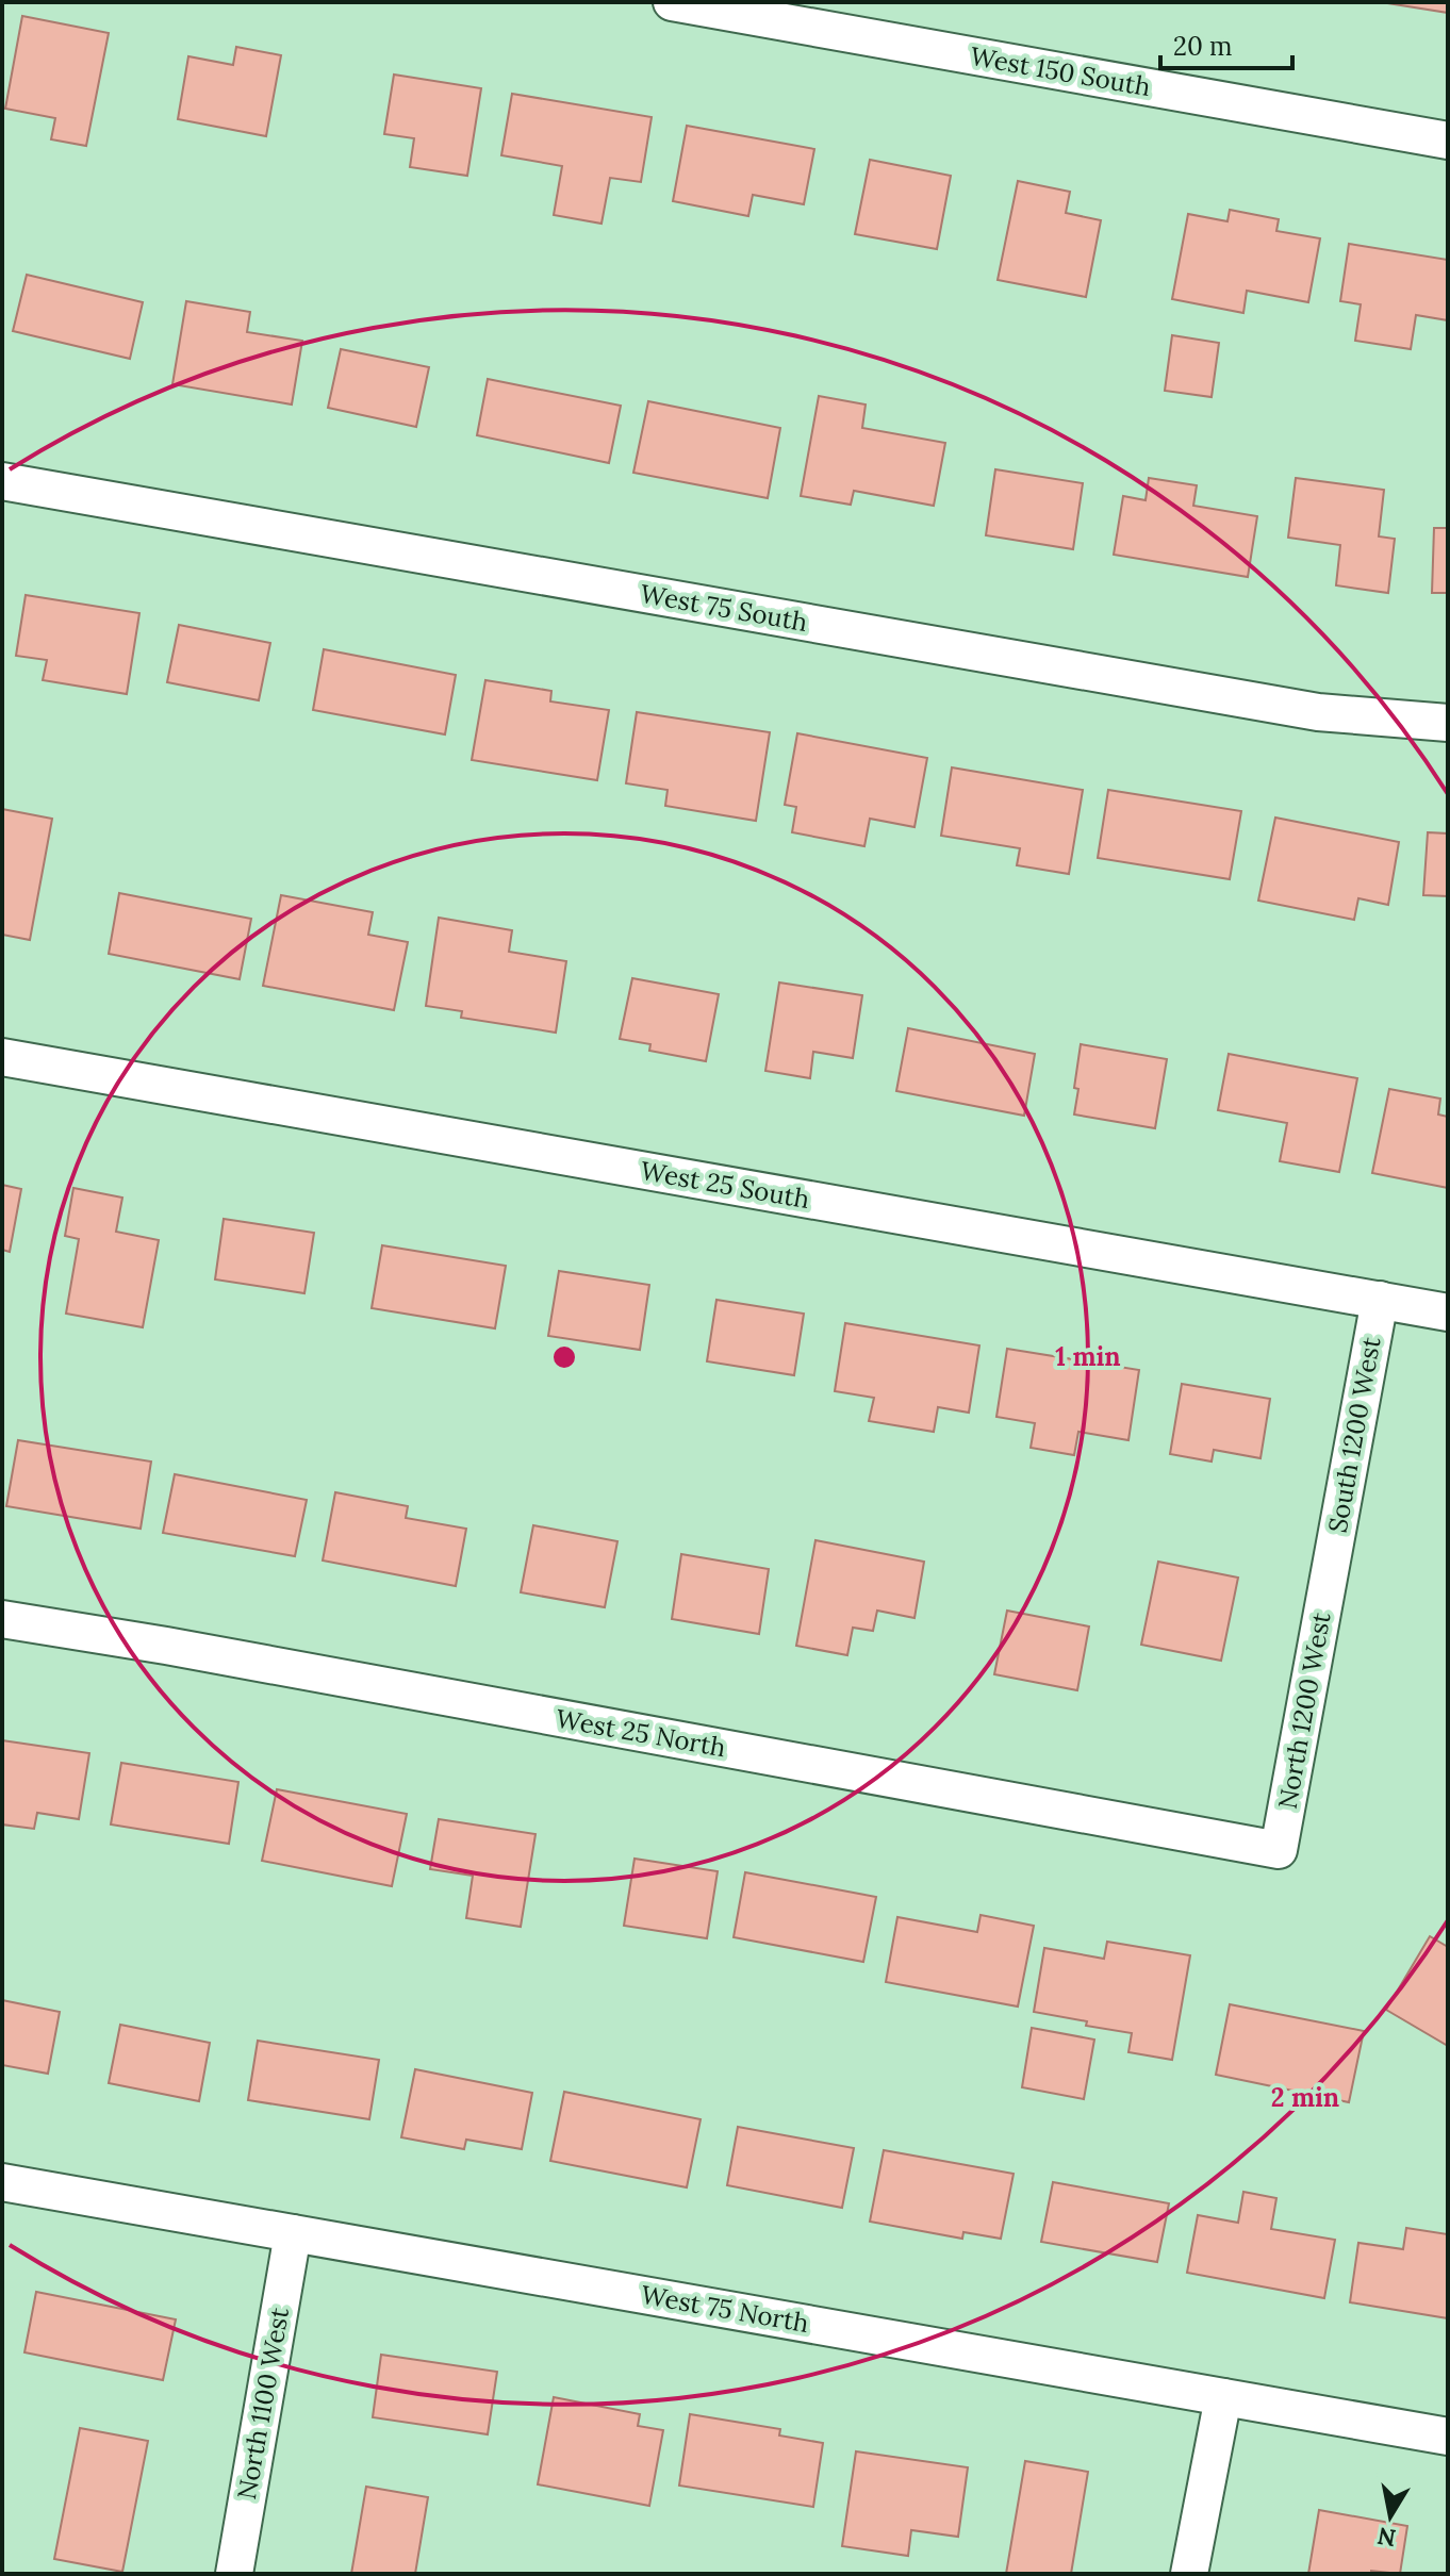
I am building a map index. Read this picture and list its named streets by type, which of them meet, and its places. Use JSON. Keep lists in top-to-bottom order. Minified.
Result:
{"streets":{"street":["West 150 South","West 75 South","West 25 South","South 1200 West","North 1200 West","West 25 North","West 75 North","North 1100 West"]},"crossings":[["West 25 South","South 1200 West"],["South 1200 West","North 1200 West"],["North 1200 West","West 25 North"],["West 75 North","North 1100 West"]],"scale_bar":"20 m","north":"bottom","rings":["1 min","2 min"]}
